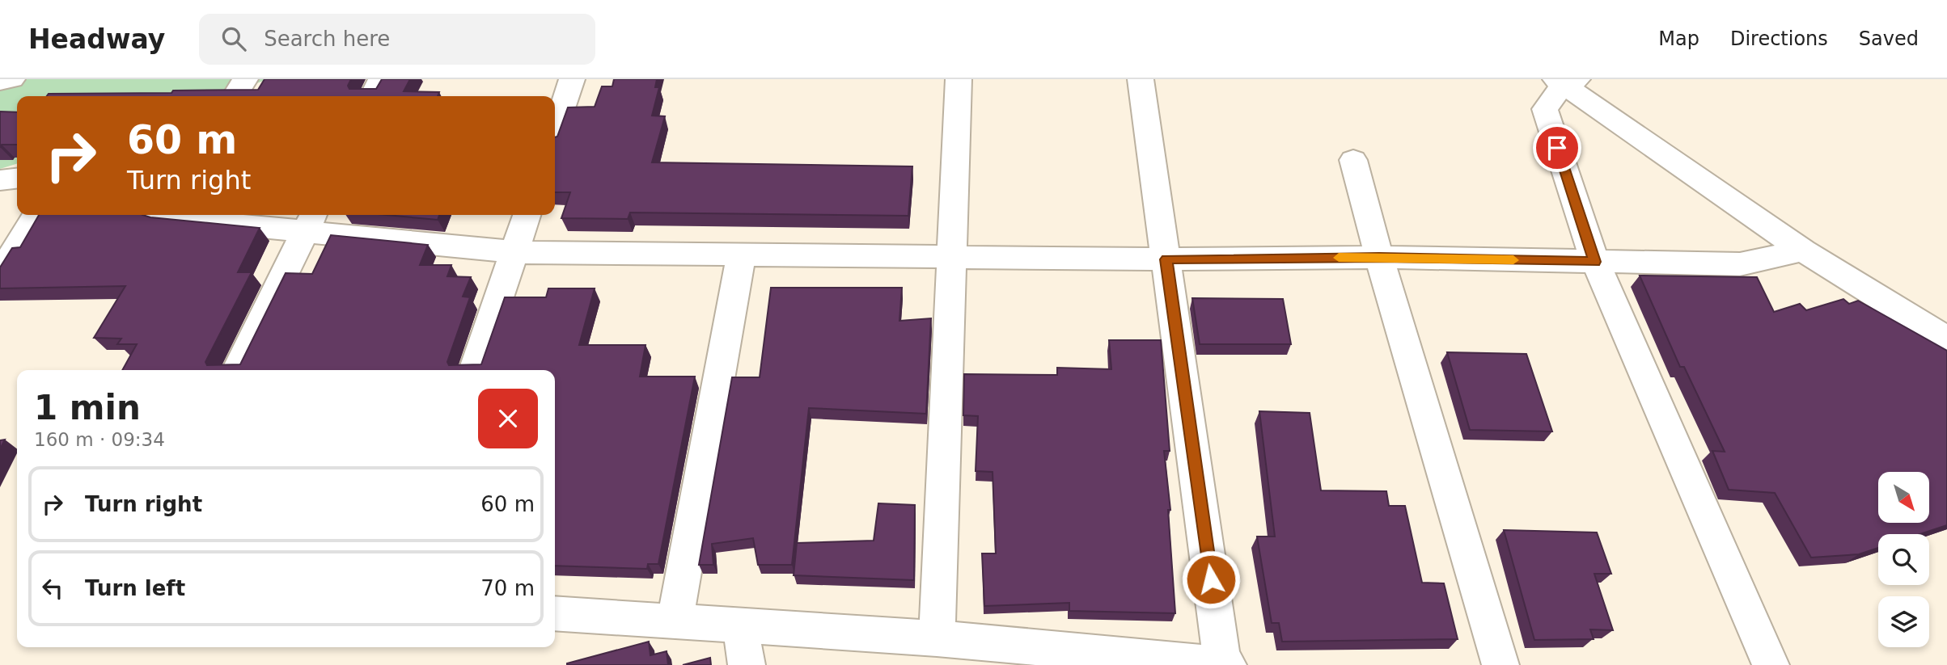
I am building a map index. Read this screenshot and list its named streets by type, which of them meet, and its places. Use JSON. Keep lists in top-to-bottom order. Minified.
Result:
{"north":"bottom right","page":{"header":"Headway","search":"Search here","nav":["Map","Directions","Saved"],"turn":["60 m","Turn right"],"heading":["1 min","160 m · 09:34"],"list":[{"name":"Turn right","value":"60 m"},{"name":"Turn left","value":"70 m"}]}}
